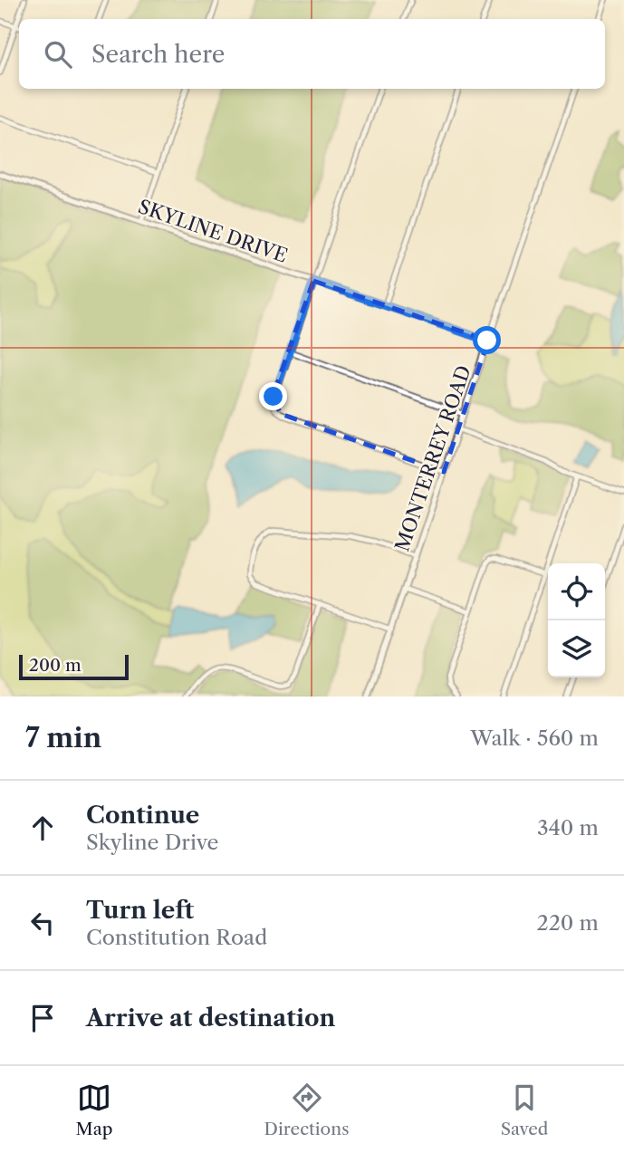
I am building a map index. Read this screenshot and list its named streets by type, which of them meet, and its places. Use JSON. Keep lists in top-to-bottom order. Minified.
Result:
{"streets":{"street":["SKYLINE DRIVE","MONTERREY ROAD"]},"crossings":[["SKYLINE DRIVE","MONTERREY ROAD"]],"scale_bar":"200 m","page":{"search":"Search here","scale":"200 m","heading":["7 min","Walk · 560 m"],"list":[["Continue","Skyline Drive","340 m"],["Turn left","Constitution Road","220 m"],"Arrive at destination"],"nav":["Map","Directions","Saved"]}}
